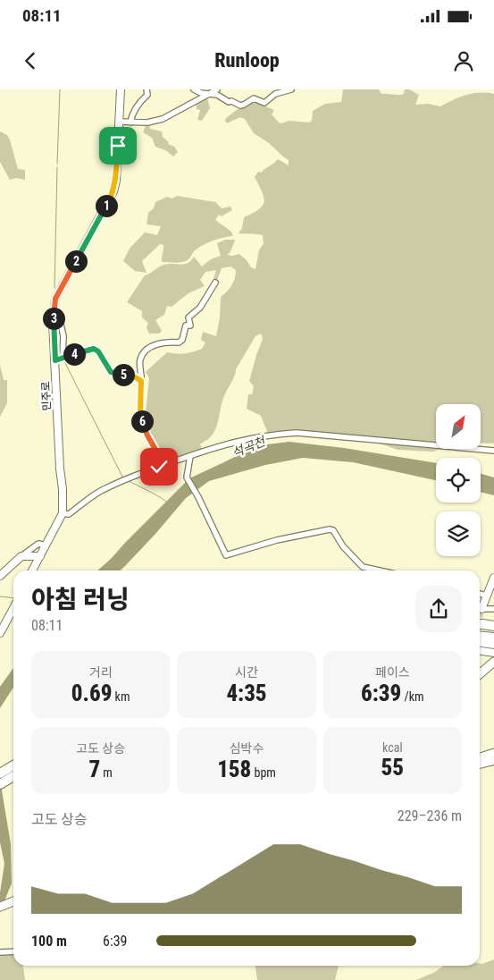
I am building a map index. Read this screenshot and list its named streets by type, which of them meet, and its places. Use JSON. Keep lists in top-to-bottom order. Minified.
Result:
{"streets":{"main road":["민주로"]},"water":["석곡천"],"north":"top right","page":{"status":"08:11","header":"Runloop","pins":["1","2","3","4","5","6"],"heading":["아침 러닝","08:11"],"stats":[["거리","0.69 km"],["시간","4:35"],["페이스","6:39 /km"],["고도 상승","7 m"],["심박수","158 bpm"],["kcal","55"]],"chart":["고도 상승","229–236 m"],"list":[{"name":"100 m","note":"6:39"}]}}
